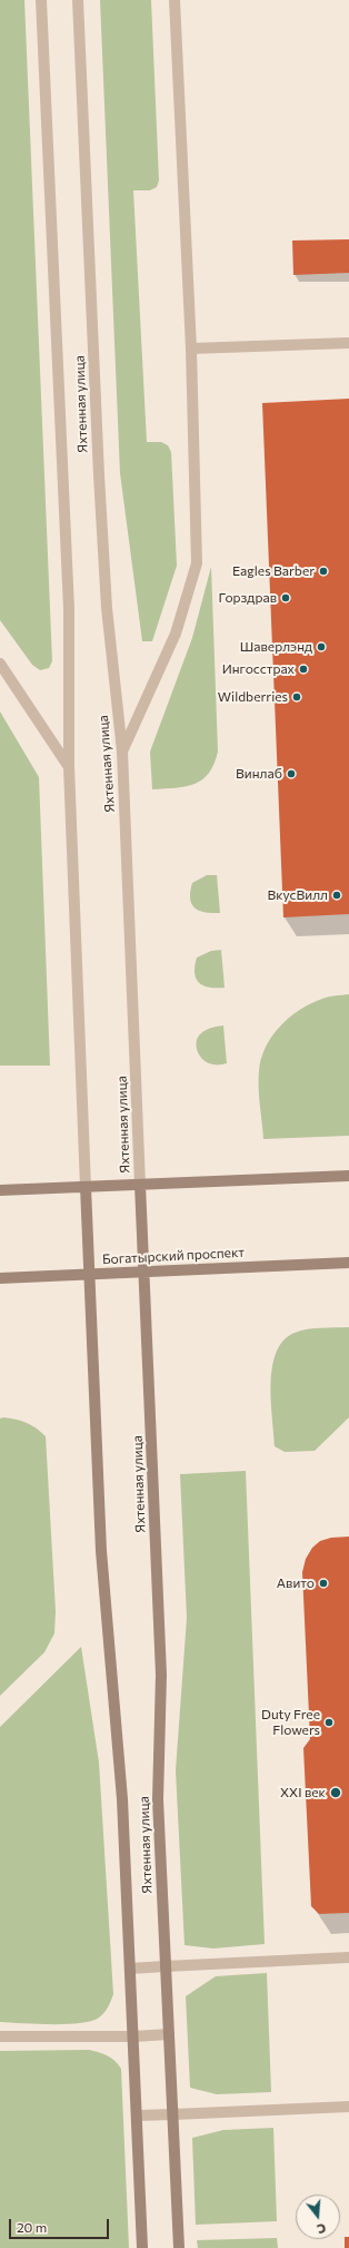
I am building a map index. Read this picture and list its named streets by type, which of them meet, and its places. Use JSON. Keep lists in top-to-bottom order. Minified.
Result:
{"streets":{"main road":["Яхтенная улица","Богатырский проспект"]},"crossings":[["Яхтенная улица","Богатырский проспект"]],"places":["Eagles Barber","Горздрав","Шаверлэнд","Ингосстрах","Wildberries","Винлаб","ВкусВилл","Авито","Duty Free Flowers","XXI век"],"scale_bar":"20 m","north":"bottom"}
